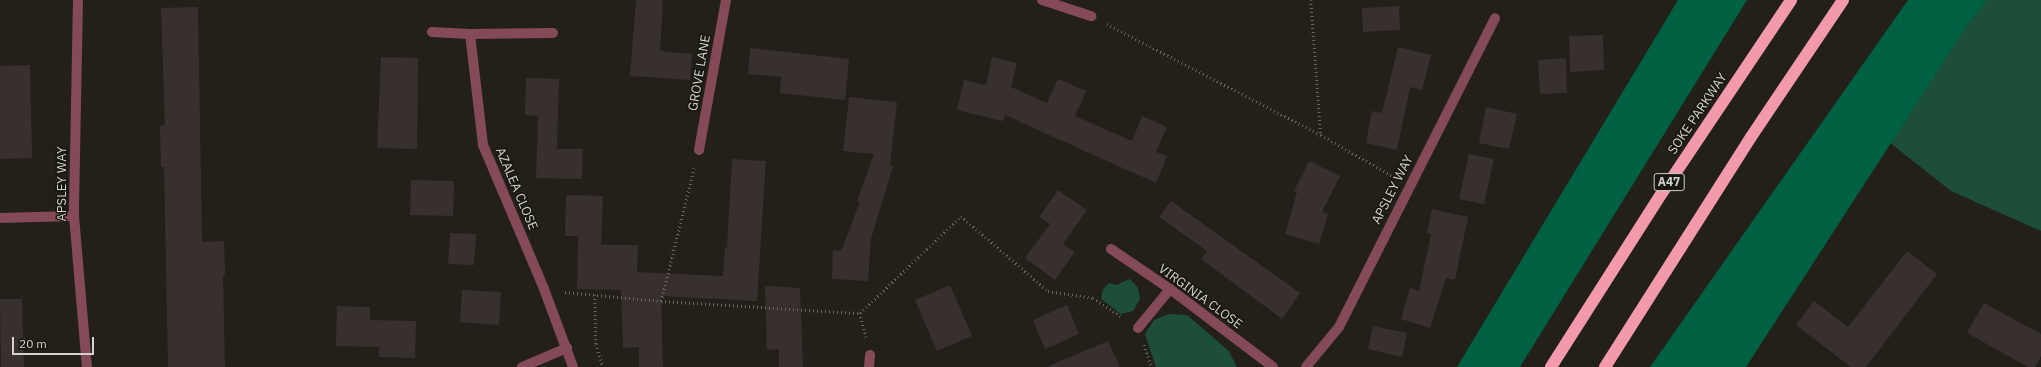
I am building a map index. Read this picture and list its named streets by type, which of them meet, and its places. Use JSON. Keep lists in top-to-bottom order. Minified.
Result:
{"streets":{"highway":["SOKE PARKWAY","A47"],"street":["GROVE LANE","APSLEY WAY","AZALEA CLOSE","VIRGINIA CLOSE"]},"scale_bar":"20 m"}
